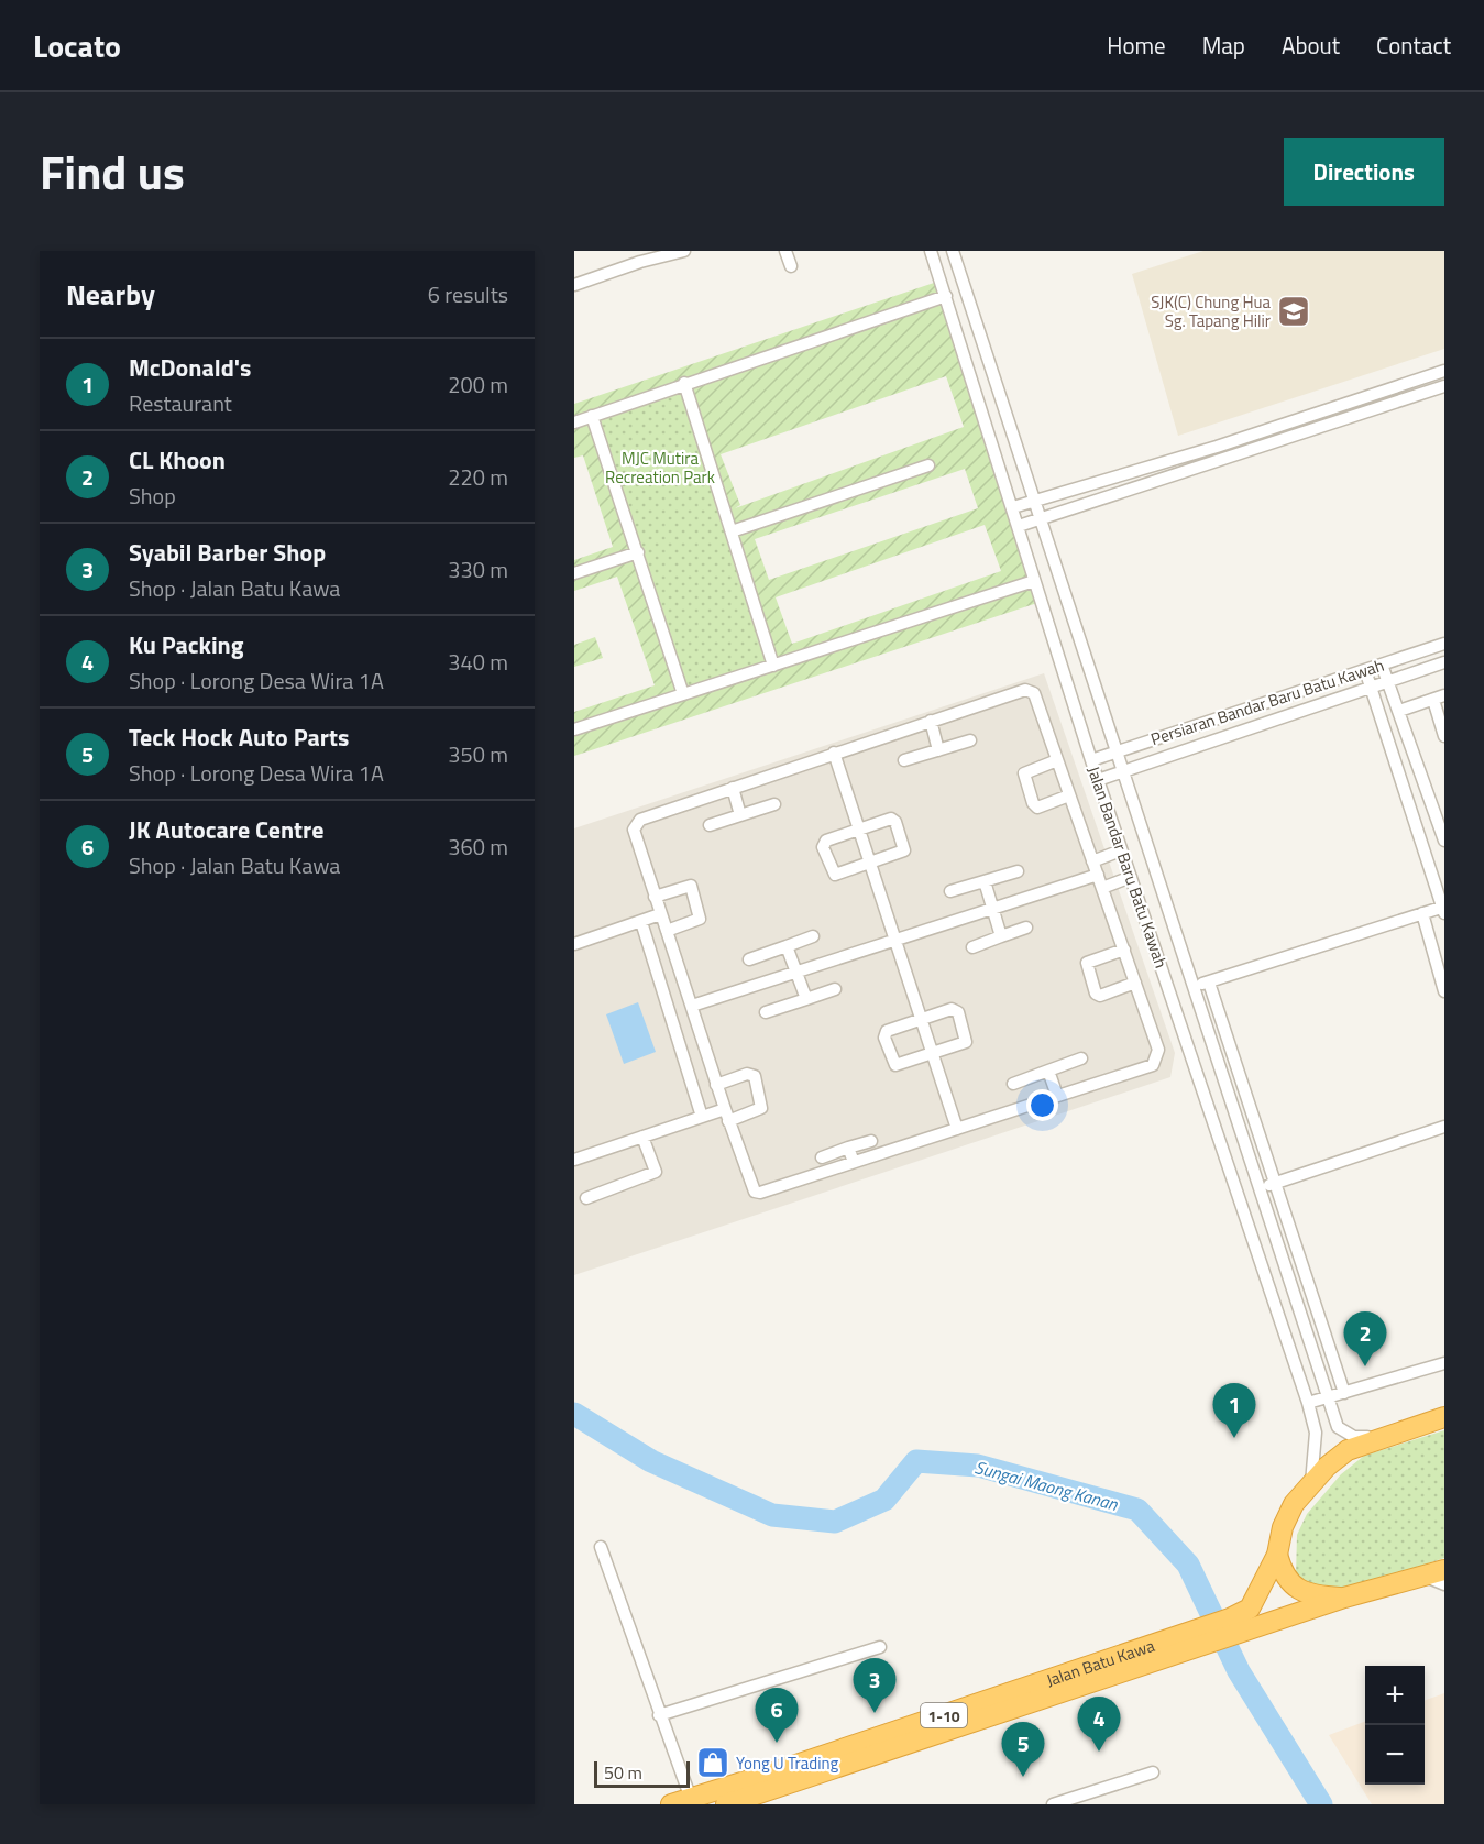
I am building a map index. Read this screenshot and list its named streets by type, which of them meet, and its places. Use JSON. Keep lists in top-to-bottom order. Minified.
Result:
{"streets":{"highway":["Jalan Batu Kawa","1-10"],"street":["Persiaran Bandar Baru Batu Kawah","Jalan Bandar Baru Batu Kawah"]},"crossings":[["Persiaran Bandar Baru Batu Kawah","Jalan Bandar Baru Batu Kawah"],["Jalan Bandar Baru Batu Kawah","Jalan Batu Kawa"]],"water":["Sungai Maong Kanan"],"parks":["MJC Mutira Recreation Park"],"places":{"school or university":["SJK(C) Chung Hua Sg. Tapang Hilir"],"shop":["Yong U Trading"]},"scale_bar":"50 m","page":{"header":"Locato","nav":["Home","Map","About","Contact"],"title":"Find us","buttons":"Directions","heading":["Nearby","6 results"],"list":[{"mark":"1","name":"McDonald's","note":"Restaurant","value":"200 m"},{"mark":"2","name":"CL Khoon","note":"Shop","value":"220 m"},{"mark":"3","name":"Syabil Barber Shop","note":"Shop · Jalan Batu Kawa","value":"330 m"},{"mark":"4","name":"Ku Packing","note":"Shop · Lorong Desa Wira 1A","value":"340 m"},{"mark":"5","name":"Teck Hock Auto Parts","note":"Shop · Lorong Desa Wira 1A","value":"350 m"},{"mark":"6","name":"JK Autocare Centre","note":"Shop · Jalan Batu Kawa","value":"360 m"}],"pins":["2","1","3","6","4","5"],"map_buttons":["+","−"],"scale":"50 m"}}
